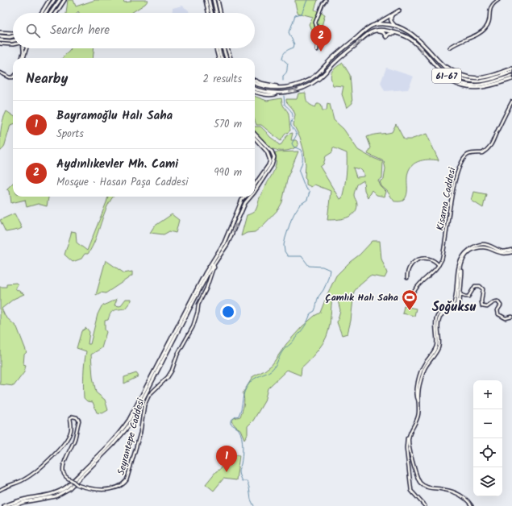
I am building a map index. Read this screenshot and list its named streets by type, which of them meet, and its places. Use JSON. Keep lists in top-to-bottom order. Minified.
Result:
{"streets":{"main road":["61-67"],"street":["Kisarna Caddesi","Seyrantepe Caddesi"]},"districts":["Soğuksu"],"places":{"sports":["Çamlık Halı Saha"]},"page":{"search":"Search here","pins":["2","1"],"heading":["Nearby","2 results"],"list":[{"mark":"1","name":"Bayramoğlu Halı Saha","note":"Sports","value":"570 m"},{"mark":"2","name":"Aydınlıkevler Mh. Cami","note":"Mosque · Hasan Paşa Caddesi","value":"990 m"}],"map_buttons":["+","−"]}}
